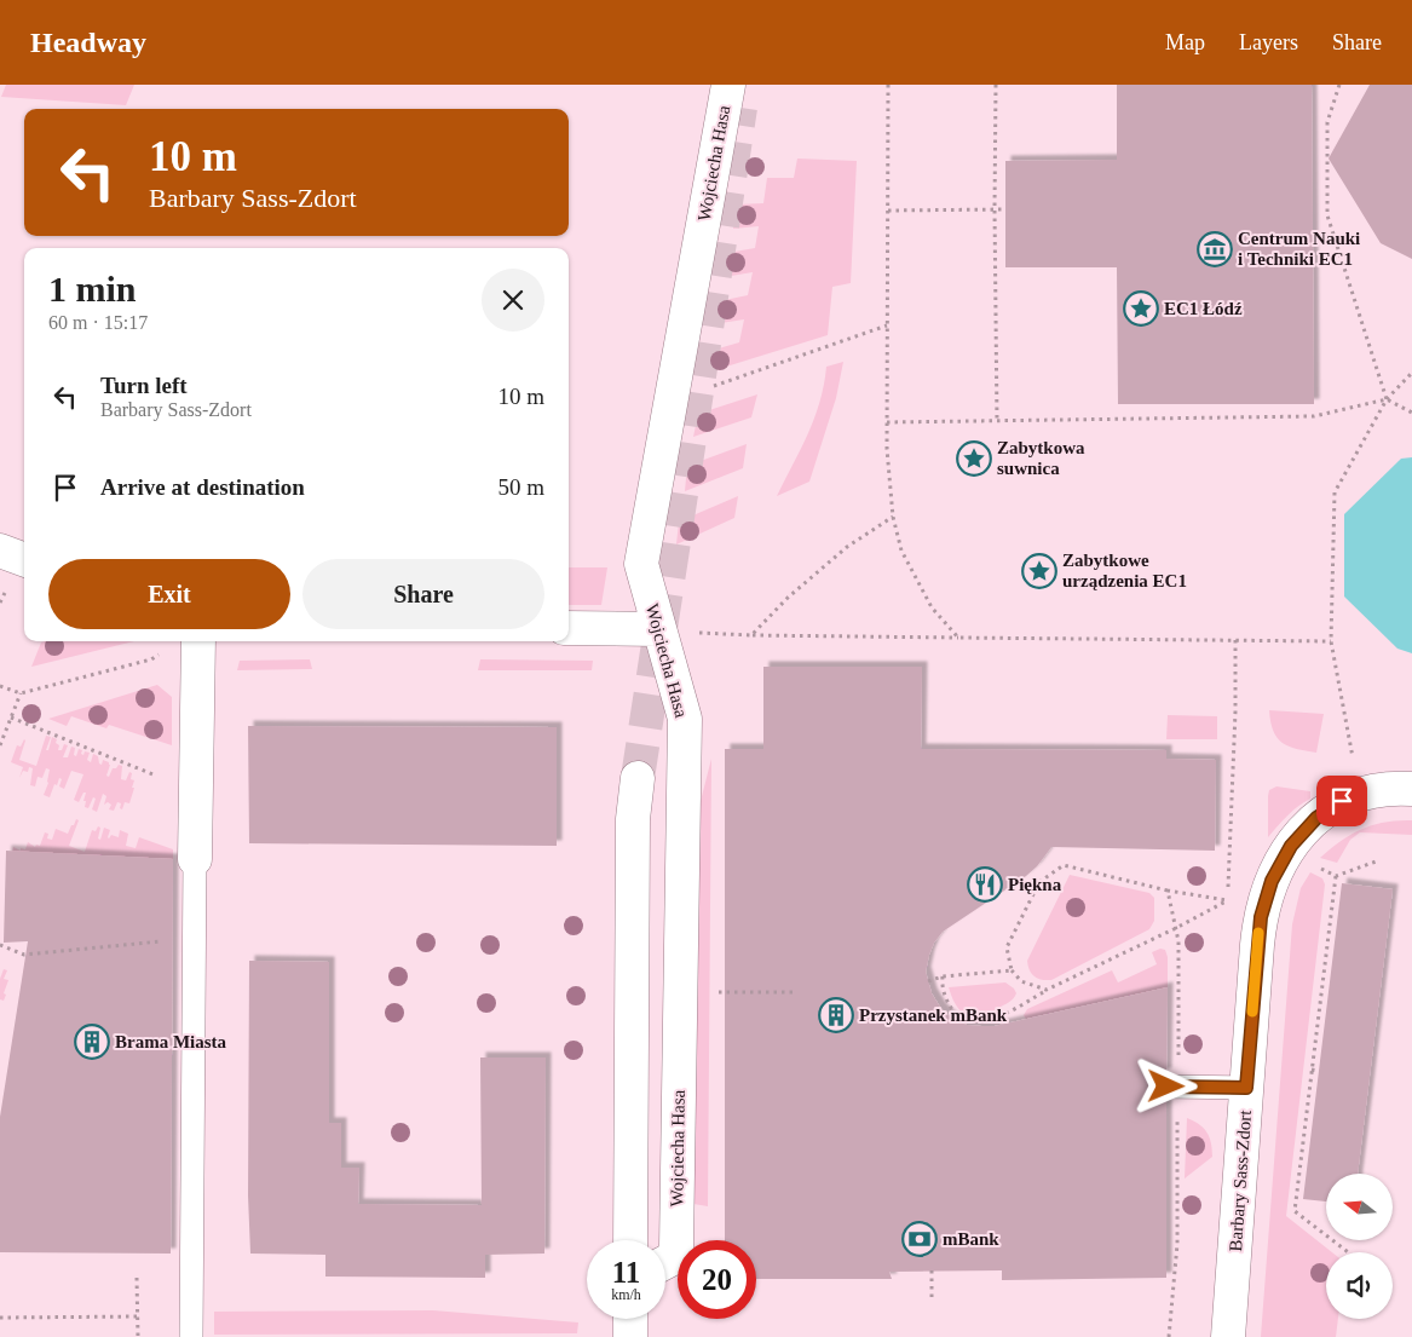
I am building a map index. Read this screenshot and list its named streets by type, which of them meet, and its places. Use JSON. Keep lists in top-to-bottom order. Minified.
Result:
{"streets":{"street":["Wojciecha Hasa","Barbary Sass-Zdort"]},"places":{"museum":["Centrum Nauki i Techniki EC1"],"place":["EC1 Łódź","Zabytkowa suwnica","Zabytkowe urządzenia EC1"],"restaurant":["Piękna"],"building":["Przystanek mBank","Brama Miasta"],"bank":["mBank"]},"north":"left","page":{"header":"Headway","nav":["Map","Layers","Share"],"turn":["10 m","Barbary Sass-Zdort"],"heading":["1 min","60 m · 15:17"],"list":[{"name":"Turn left","note":"Barbary Sass-Zdort","value":"10 m"},{"name":"Arrive at destination","value":"50 m"}],"buttons":["Exit","Share"],"speed":"11 km/h","limit":"20"}}
